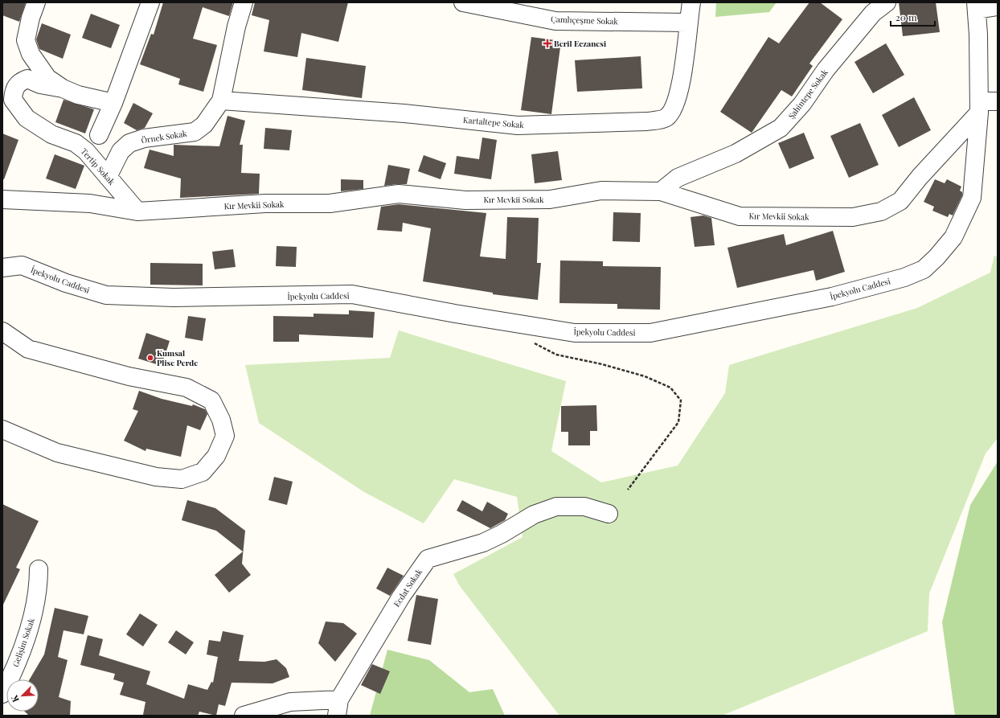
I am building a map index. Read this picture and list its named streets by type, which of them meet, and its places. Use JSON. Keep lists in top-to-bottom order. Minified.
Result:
{"streets":{"street":["Çamlıçeşme Sokak","Şahintepe Sokak","Kartaltepe Sokak","Örnek Sokak","Tertip Sokak","Kır Mevkii Sokak","İpekyolu Caddesi","Ecdat Sokak","Gelişim Sokak"]},"crossings":[["Çamlıçeşme Sokak","Kartaltepe Sokak"],["Şahintepe Sokak","Kır Mevkii Sokak"],["Kartaltepe Sokak","Örnek Sokak"],["Örnek Sokak","Tertip Sokak"],["Tertip Sokak","Kır Mevkii Sokak"],["Kır Mevkii Sokak","İpekyolu Caddesi"]],"places":{"health":["Beril Eczanesi"],"other":["Kumsal Plise Perde"]},"scale_bar":"20 m","north":"bottom left"}
